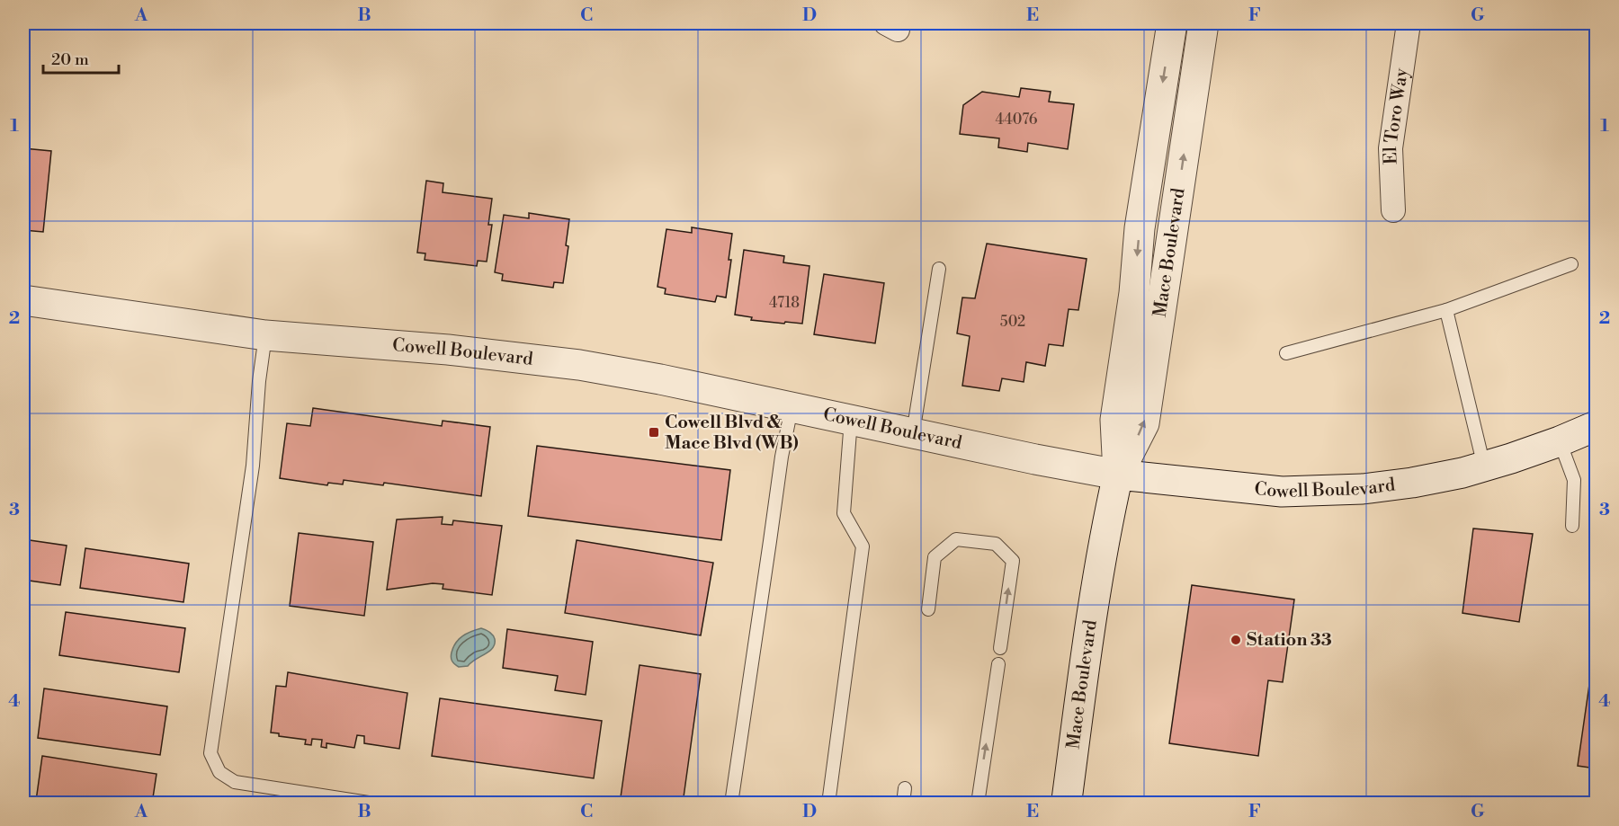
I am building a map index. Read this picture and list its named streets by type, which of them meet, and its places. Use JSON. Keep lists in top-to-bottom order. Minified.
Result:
{"streets":{"street":["El Toro Way","Mace Boulevard","Cowell Boulevard"]},"crossings":[["Mace Boulevard","Cowell Boulevard"]],"places":{"transit":["Cowell Blvd & Mace Blvd (WB)"],"other":["Station 33"]},"house_numbers":["44076","4718","502"],"scale_bar":"20 m","grid":{"columns":["A","B","C","D","E","F","G"],"rows":["1","2","3","4"]}}
